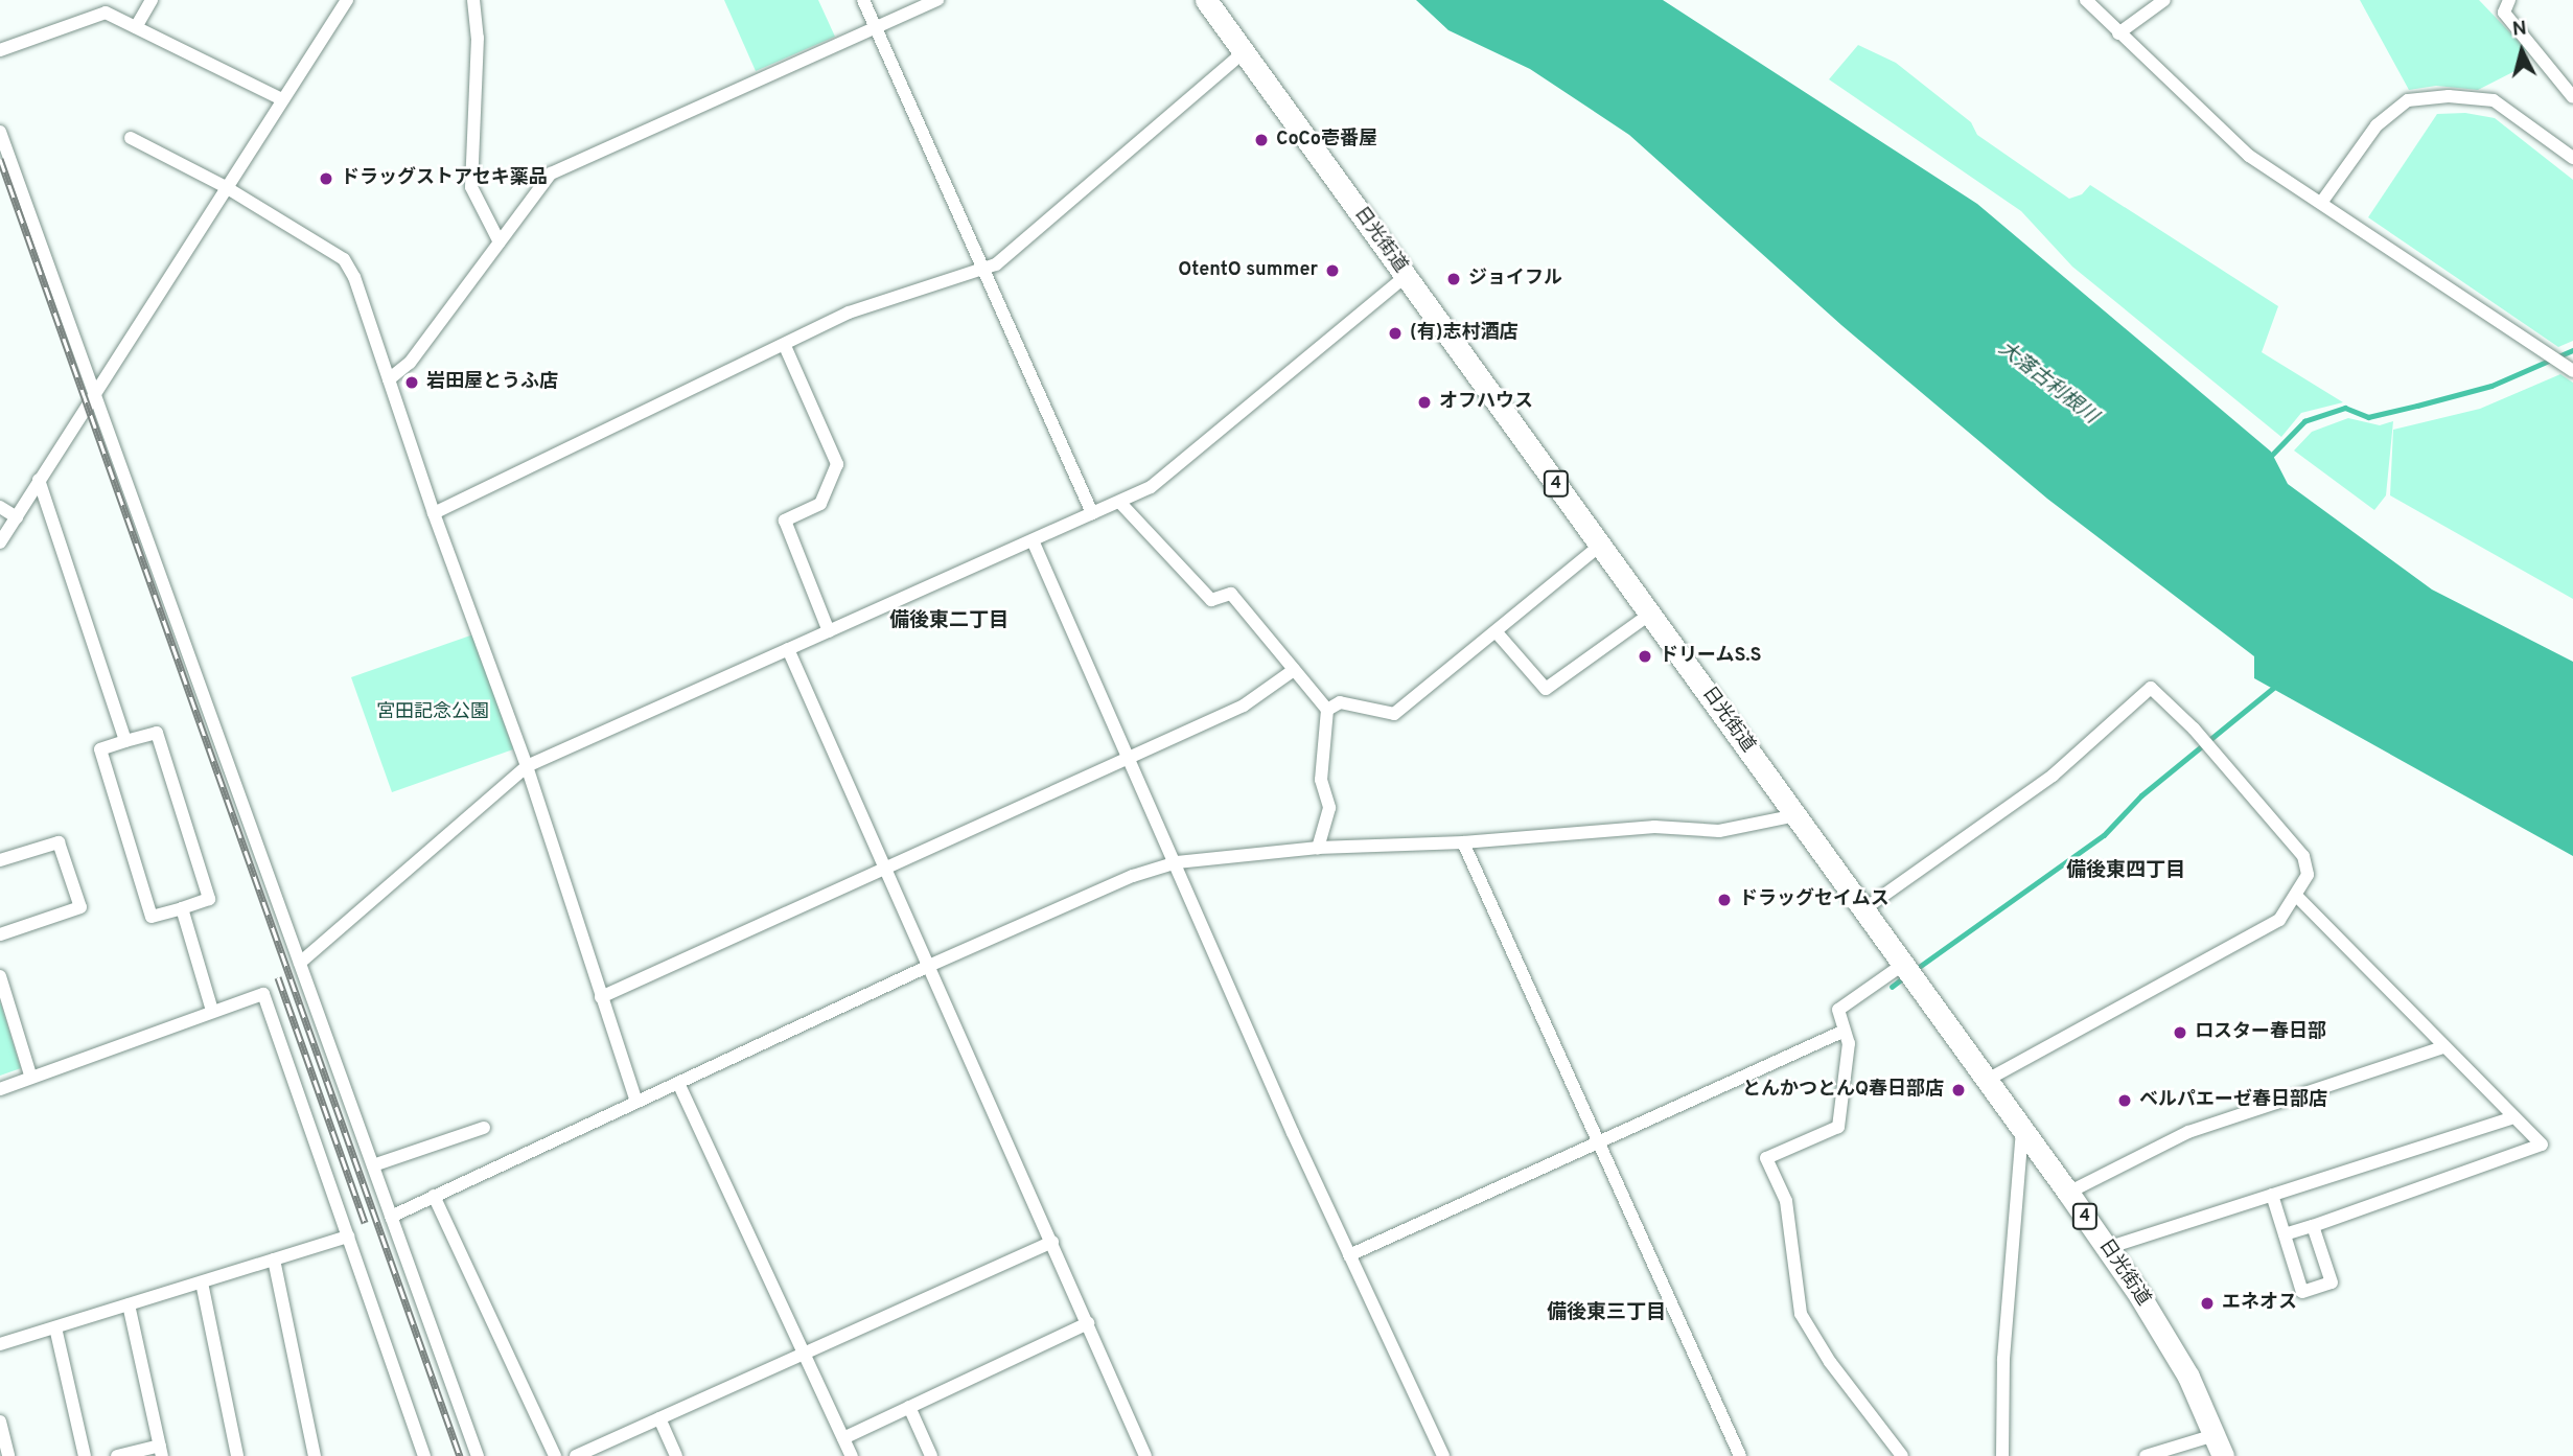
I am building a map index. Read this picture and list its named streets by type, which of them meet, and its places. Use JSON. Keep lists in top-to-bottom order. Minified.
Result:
{"streets":{"highway":["日光街道","4"]},"districts":["備後東二丁目","備後東四丁目","備後東三丁目"],"water":["大落古利根川"],"parks":["宮田記念公園"],"places":["CoCo壱番屋","ドラッグストアセキ薬品","OtentO summer","ジョイフル","(有)志村酒店","岩田屋とうふ店","オフハウス","ドリームS.S","ドラッグセイムス","ロスター春日部","とんかつとんQ春日部店","ベルパエーゼ春日部店","エネオス"],"north":"top"}
